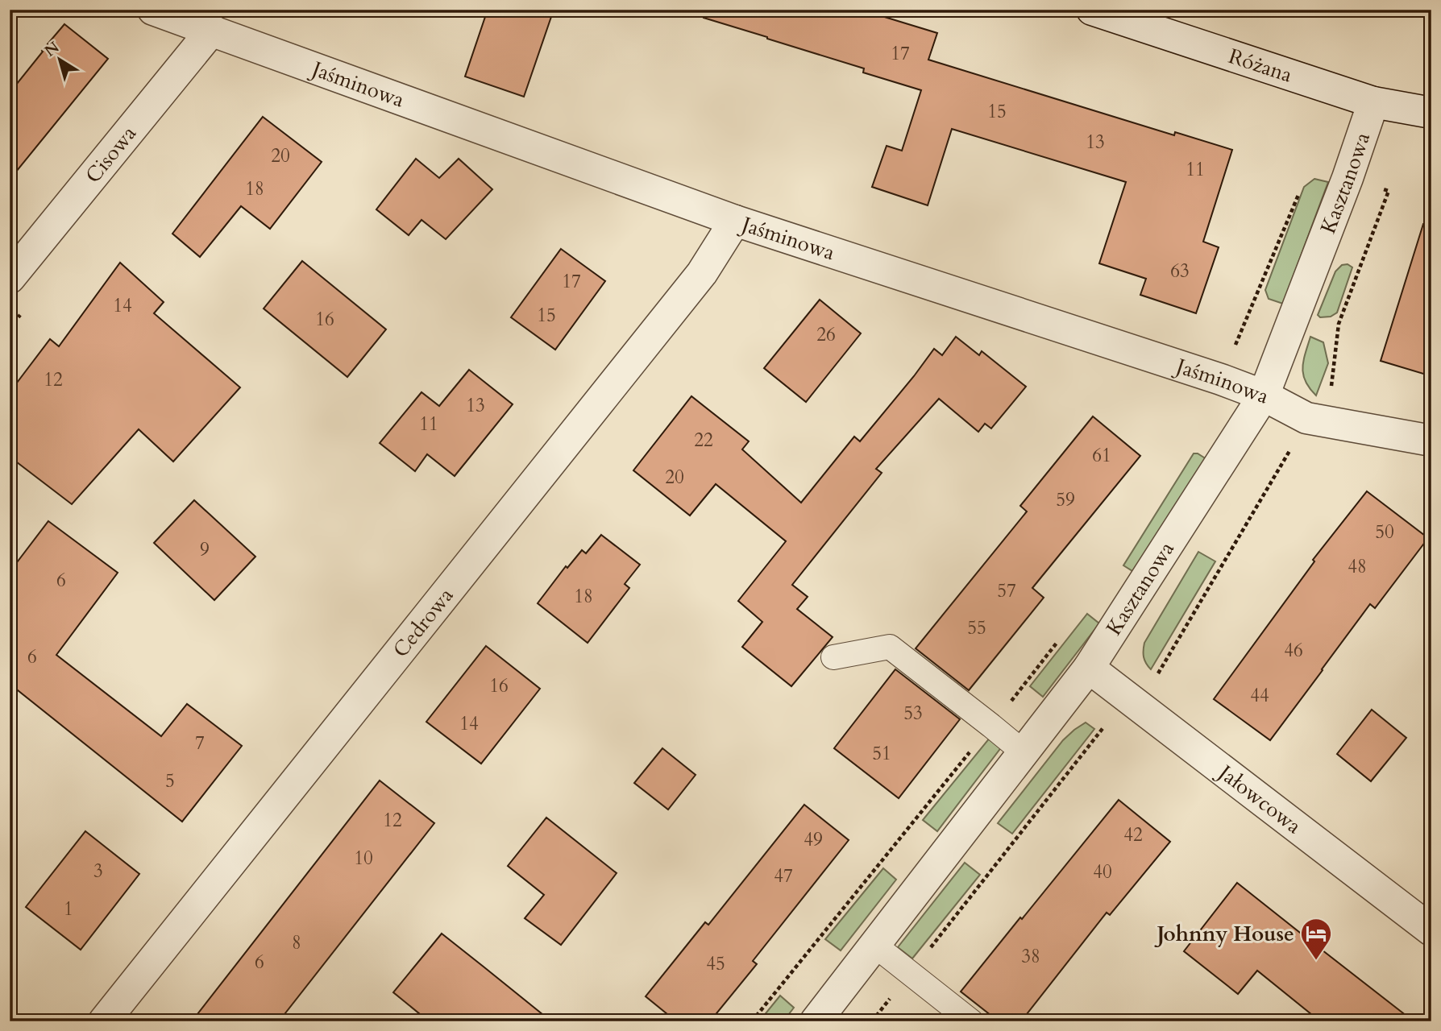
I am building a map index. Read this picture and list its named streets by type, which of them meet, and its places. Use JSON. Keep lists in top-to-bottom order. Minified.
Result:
{"streets":{"street":["Różana","Jaśminowa","Cisowa","Kasztanowa","Cedrowa","Jałowcowa"]},"crossings":[["Różana","Kasztanowa"],["Jaśminowa","Cisowa"],["Jaśminowa","Kasztanowa"],["Jaśminowa","Cedrowa"],["Kasztanowa","Jałowcowa"]],"places":{"hotel":["Johnny House"]},"house_numbers":["17","15","13","20","11","18","63","17","14","15","16","26","12","13","11","22","61","20","59","50","9","48","6","57","18","55","46","6","16","44","53","14","7","51","5","12","42","49","10","3","40","47","1","8","38","6","45"],"north":"top left"}
